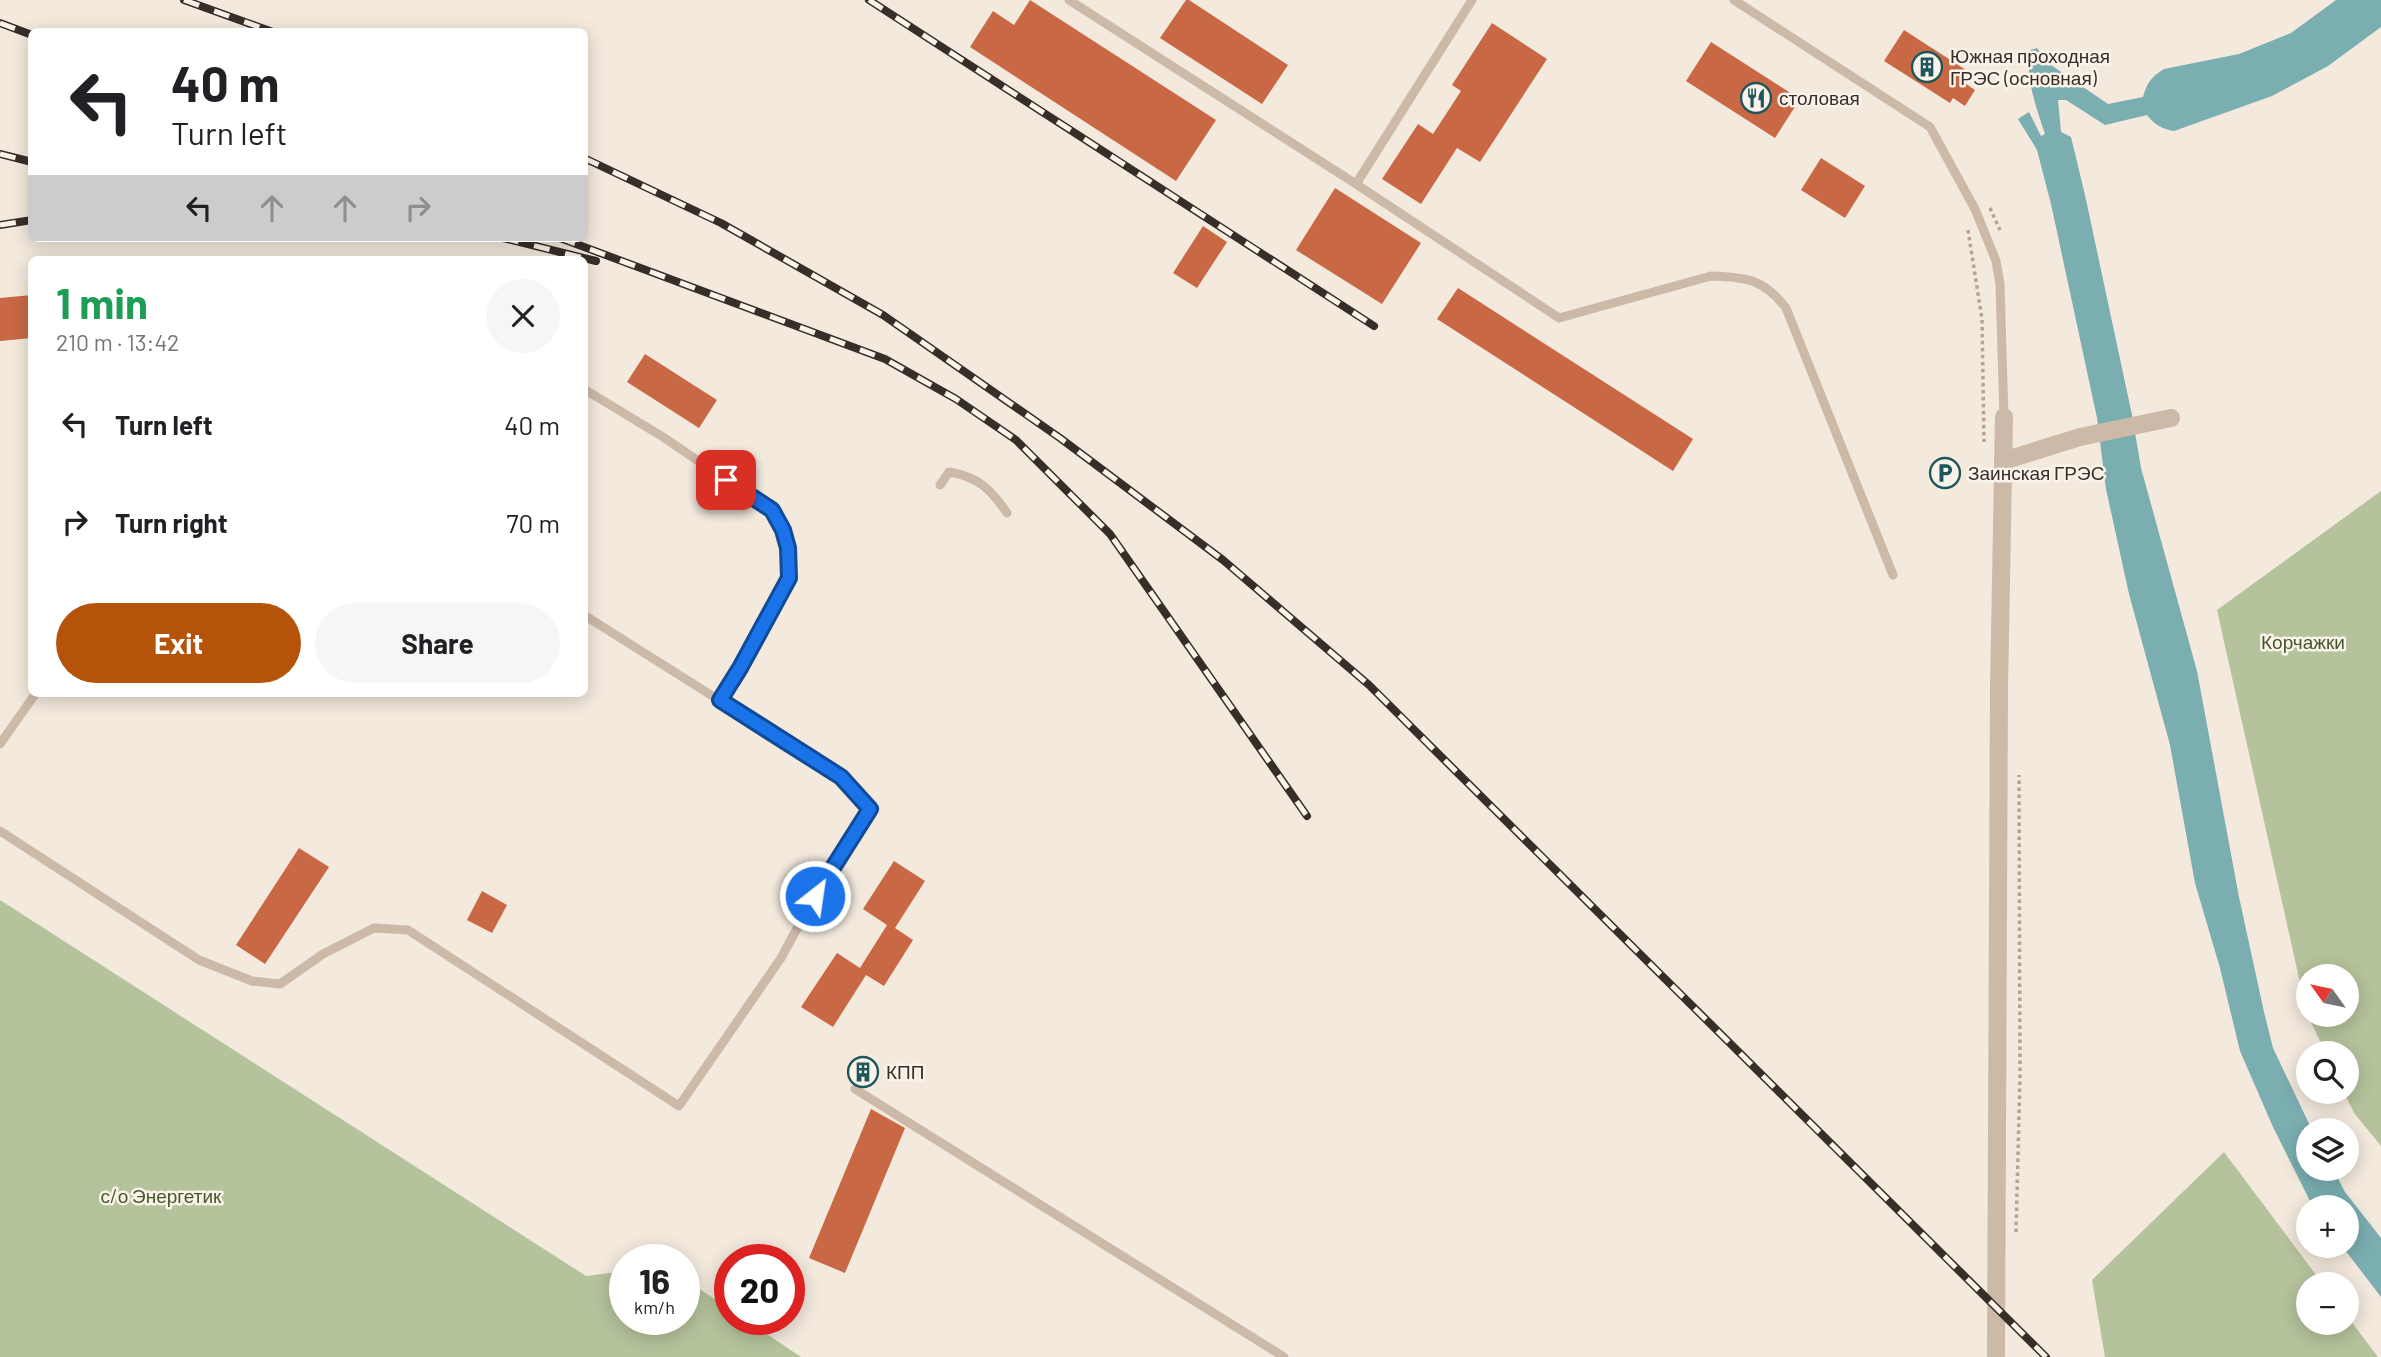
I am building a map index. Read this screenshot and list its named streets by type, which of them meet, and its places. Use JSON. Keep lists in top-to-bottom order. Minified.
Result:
{"parks":["Корчажки","с/о Энергетик"],"places":{"building":["Южная проходная ГРЭС (основная)","КПП"],"restaurant":["столовая"],"parking":["Заинская ГРЭС"]},"north":"top left","page":{"turn":["40 m","Turn left"],"heading":["1 min","210 m · 13:42"],"list":[{"name":"Turn left","value":"40 m"},{"name":"Turn right","value":"70 m"}],"buttons":["Exit","Share"],"map_buttons":["+","−"],"speed":"16 km/h","limit":"20"}}
